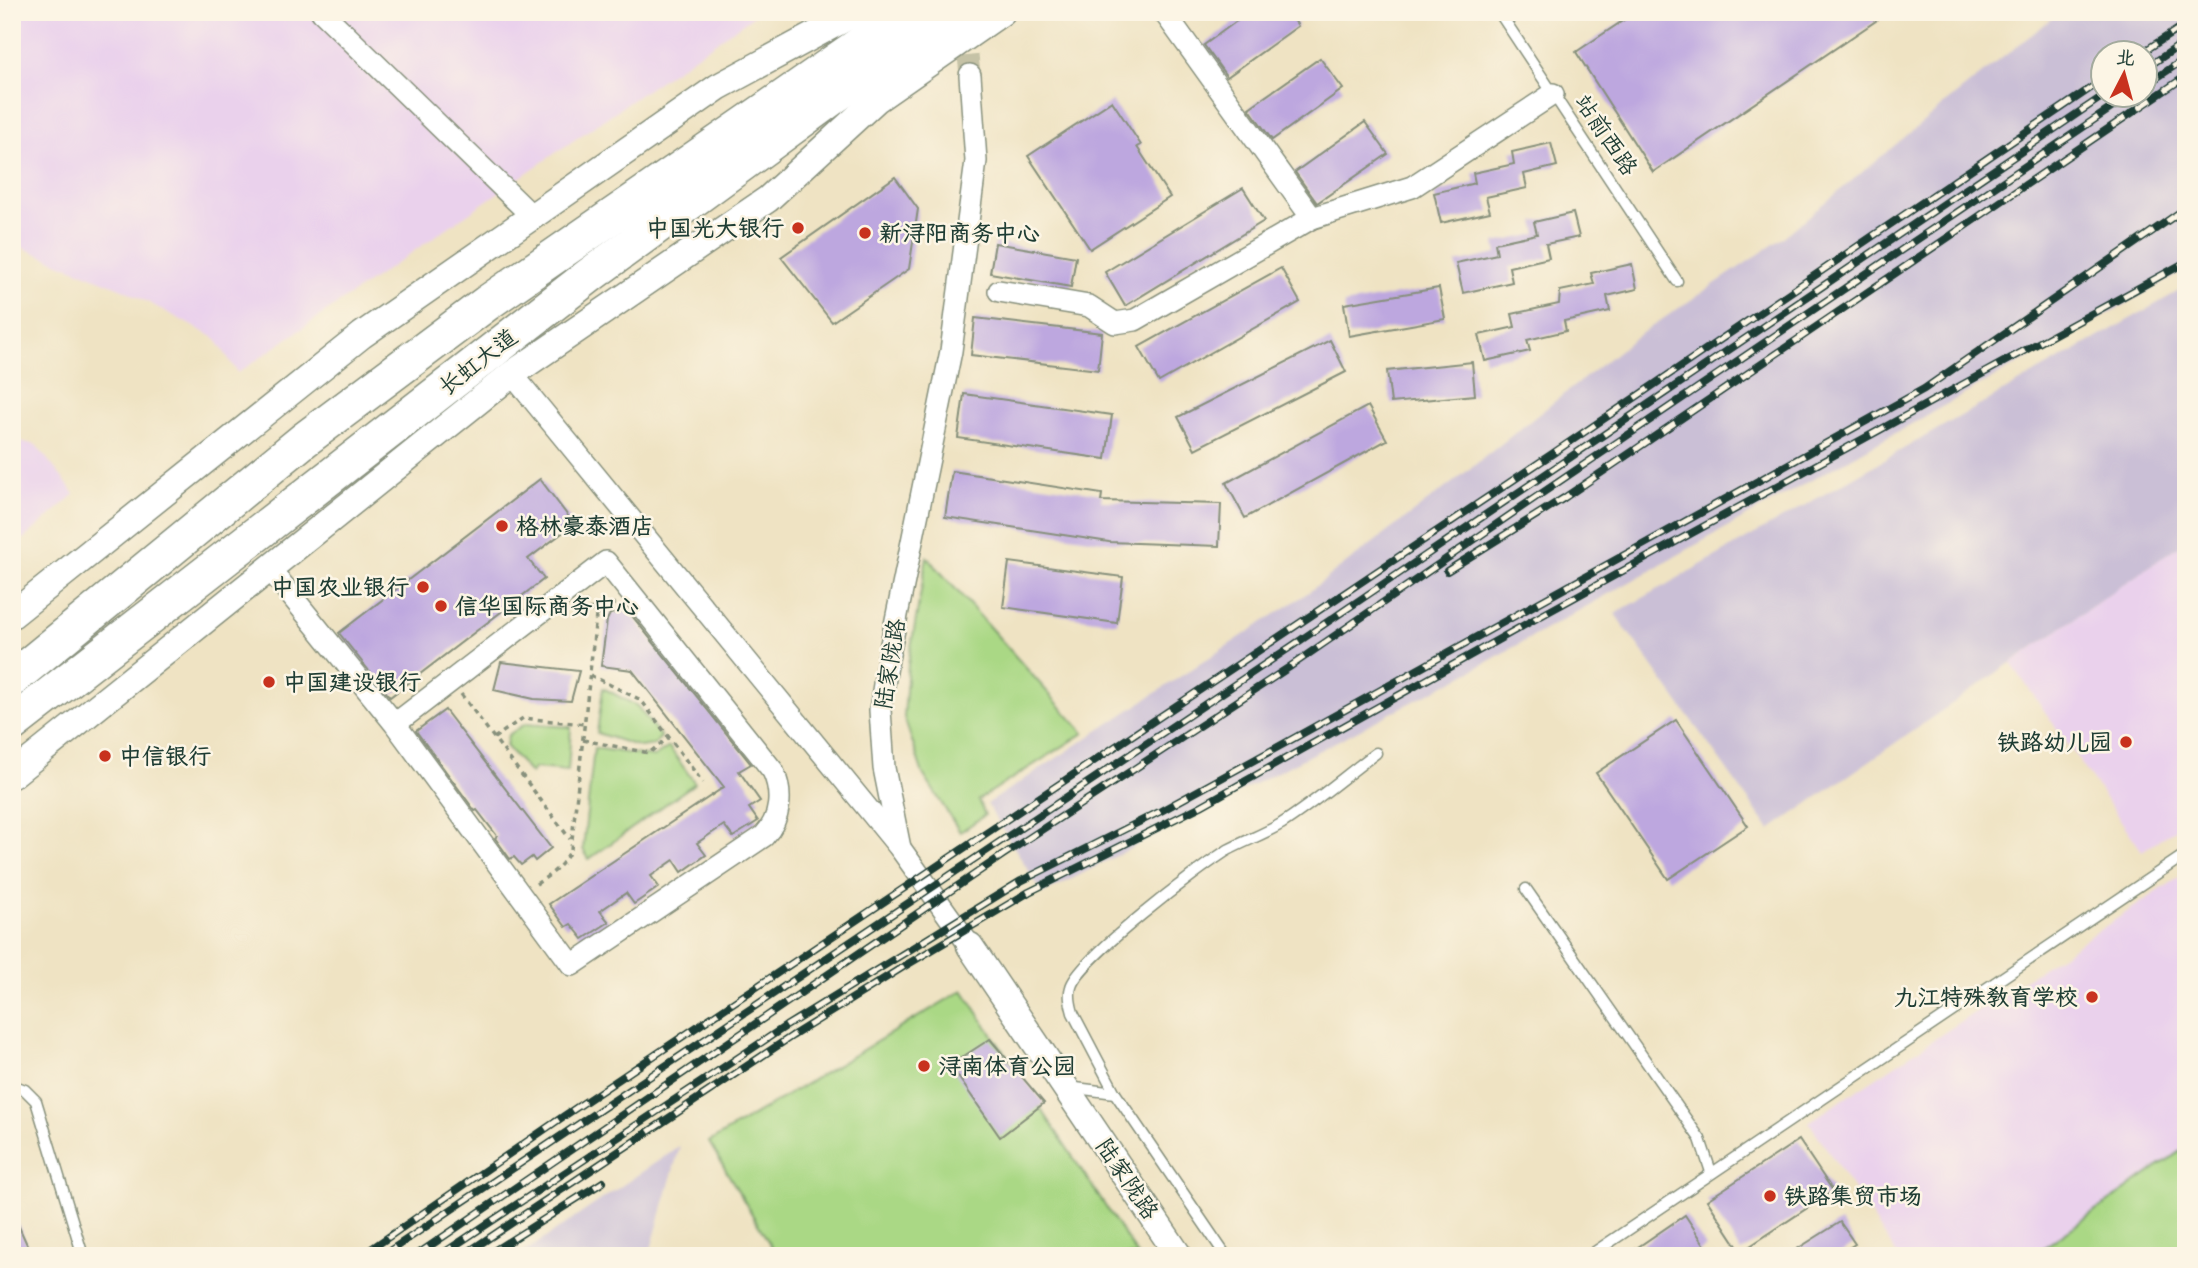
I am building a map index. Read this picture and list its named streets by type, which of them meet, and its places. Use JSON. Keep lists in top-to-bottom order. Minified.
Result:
{"streets":{"highway":["长虹大道"],"street":["陆家陇路"],"lane":["站前西路"]},"places":["中国光大银行","新浔阳商务中心","格林豪泰酒店","中国农业银行","信华国际商务中心","中国建设银行","铁路幼儿园","中信银行","九江特殊教育学校","浔南体育公园","铁路集贸市场"],"north":"top"}
